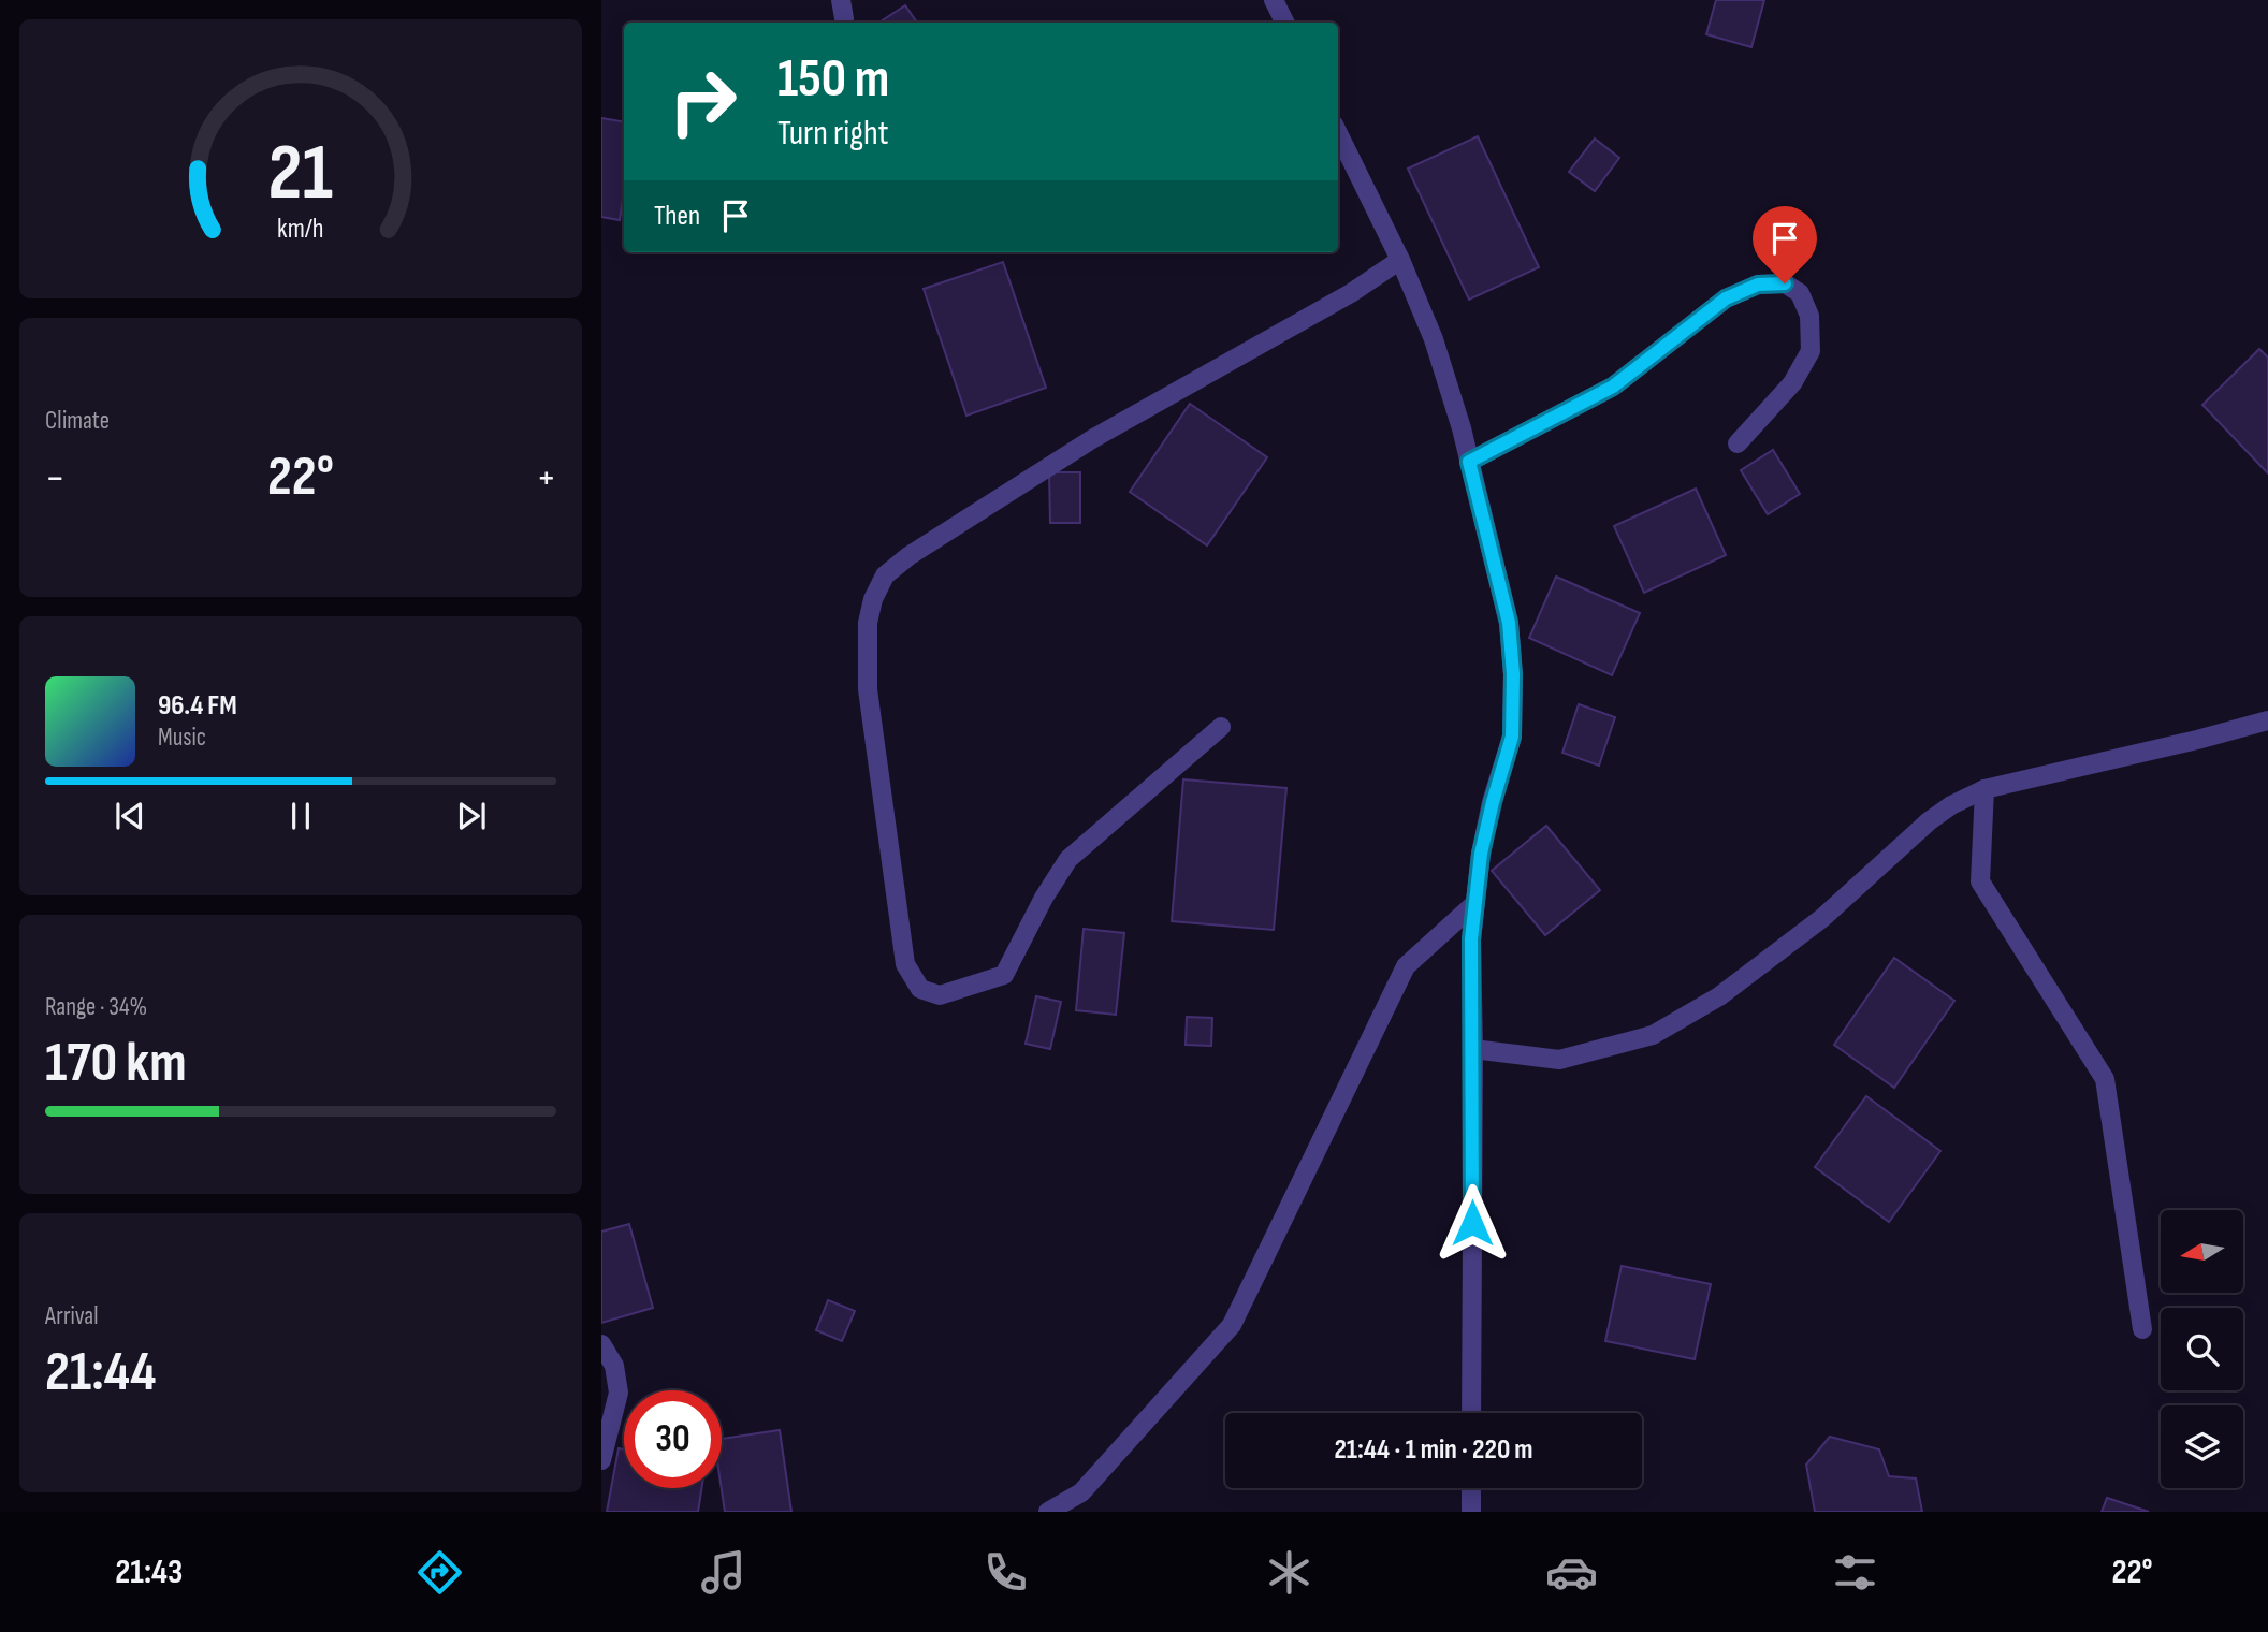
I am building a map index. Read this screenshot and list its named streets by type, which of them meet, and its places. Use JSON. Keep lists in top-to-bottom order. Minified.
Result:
{"north":"left","page":{"turn":["150 m","Turn right"],"then":"Then","tile":["Climate",["Range · 34%","170 km"],["Arrival","21:44"]],"heat":["−","22°","+"],"song":["96.4 FM","Music"],"limit":"30","trip":"21:44 · 1 min · 220 m","tabs":["21:43","22°"],"gauge":["21","km/h"]}}
